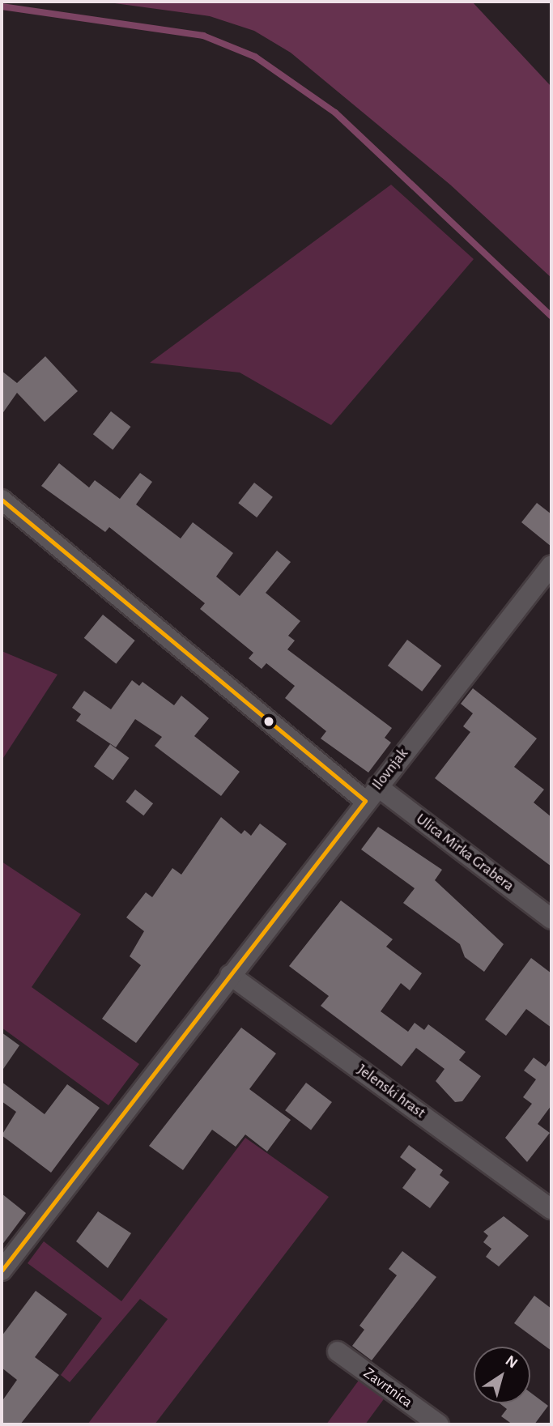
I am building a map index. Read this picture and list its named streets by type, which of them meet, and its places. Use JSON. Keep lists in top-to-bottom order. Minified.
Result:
{"streets":{"street":["Ilovnjak","Ulica Mirka Grabera","Jelenski hrast","Zavrtnica"]},"crossings":[["Ilovnjak","Ulica Mirka Grabera"],["Ilovnjak","Jelenski hrast"]],"north":"top right"}
